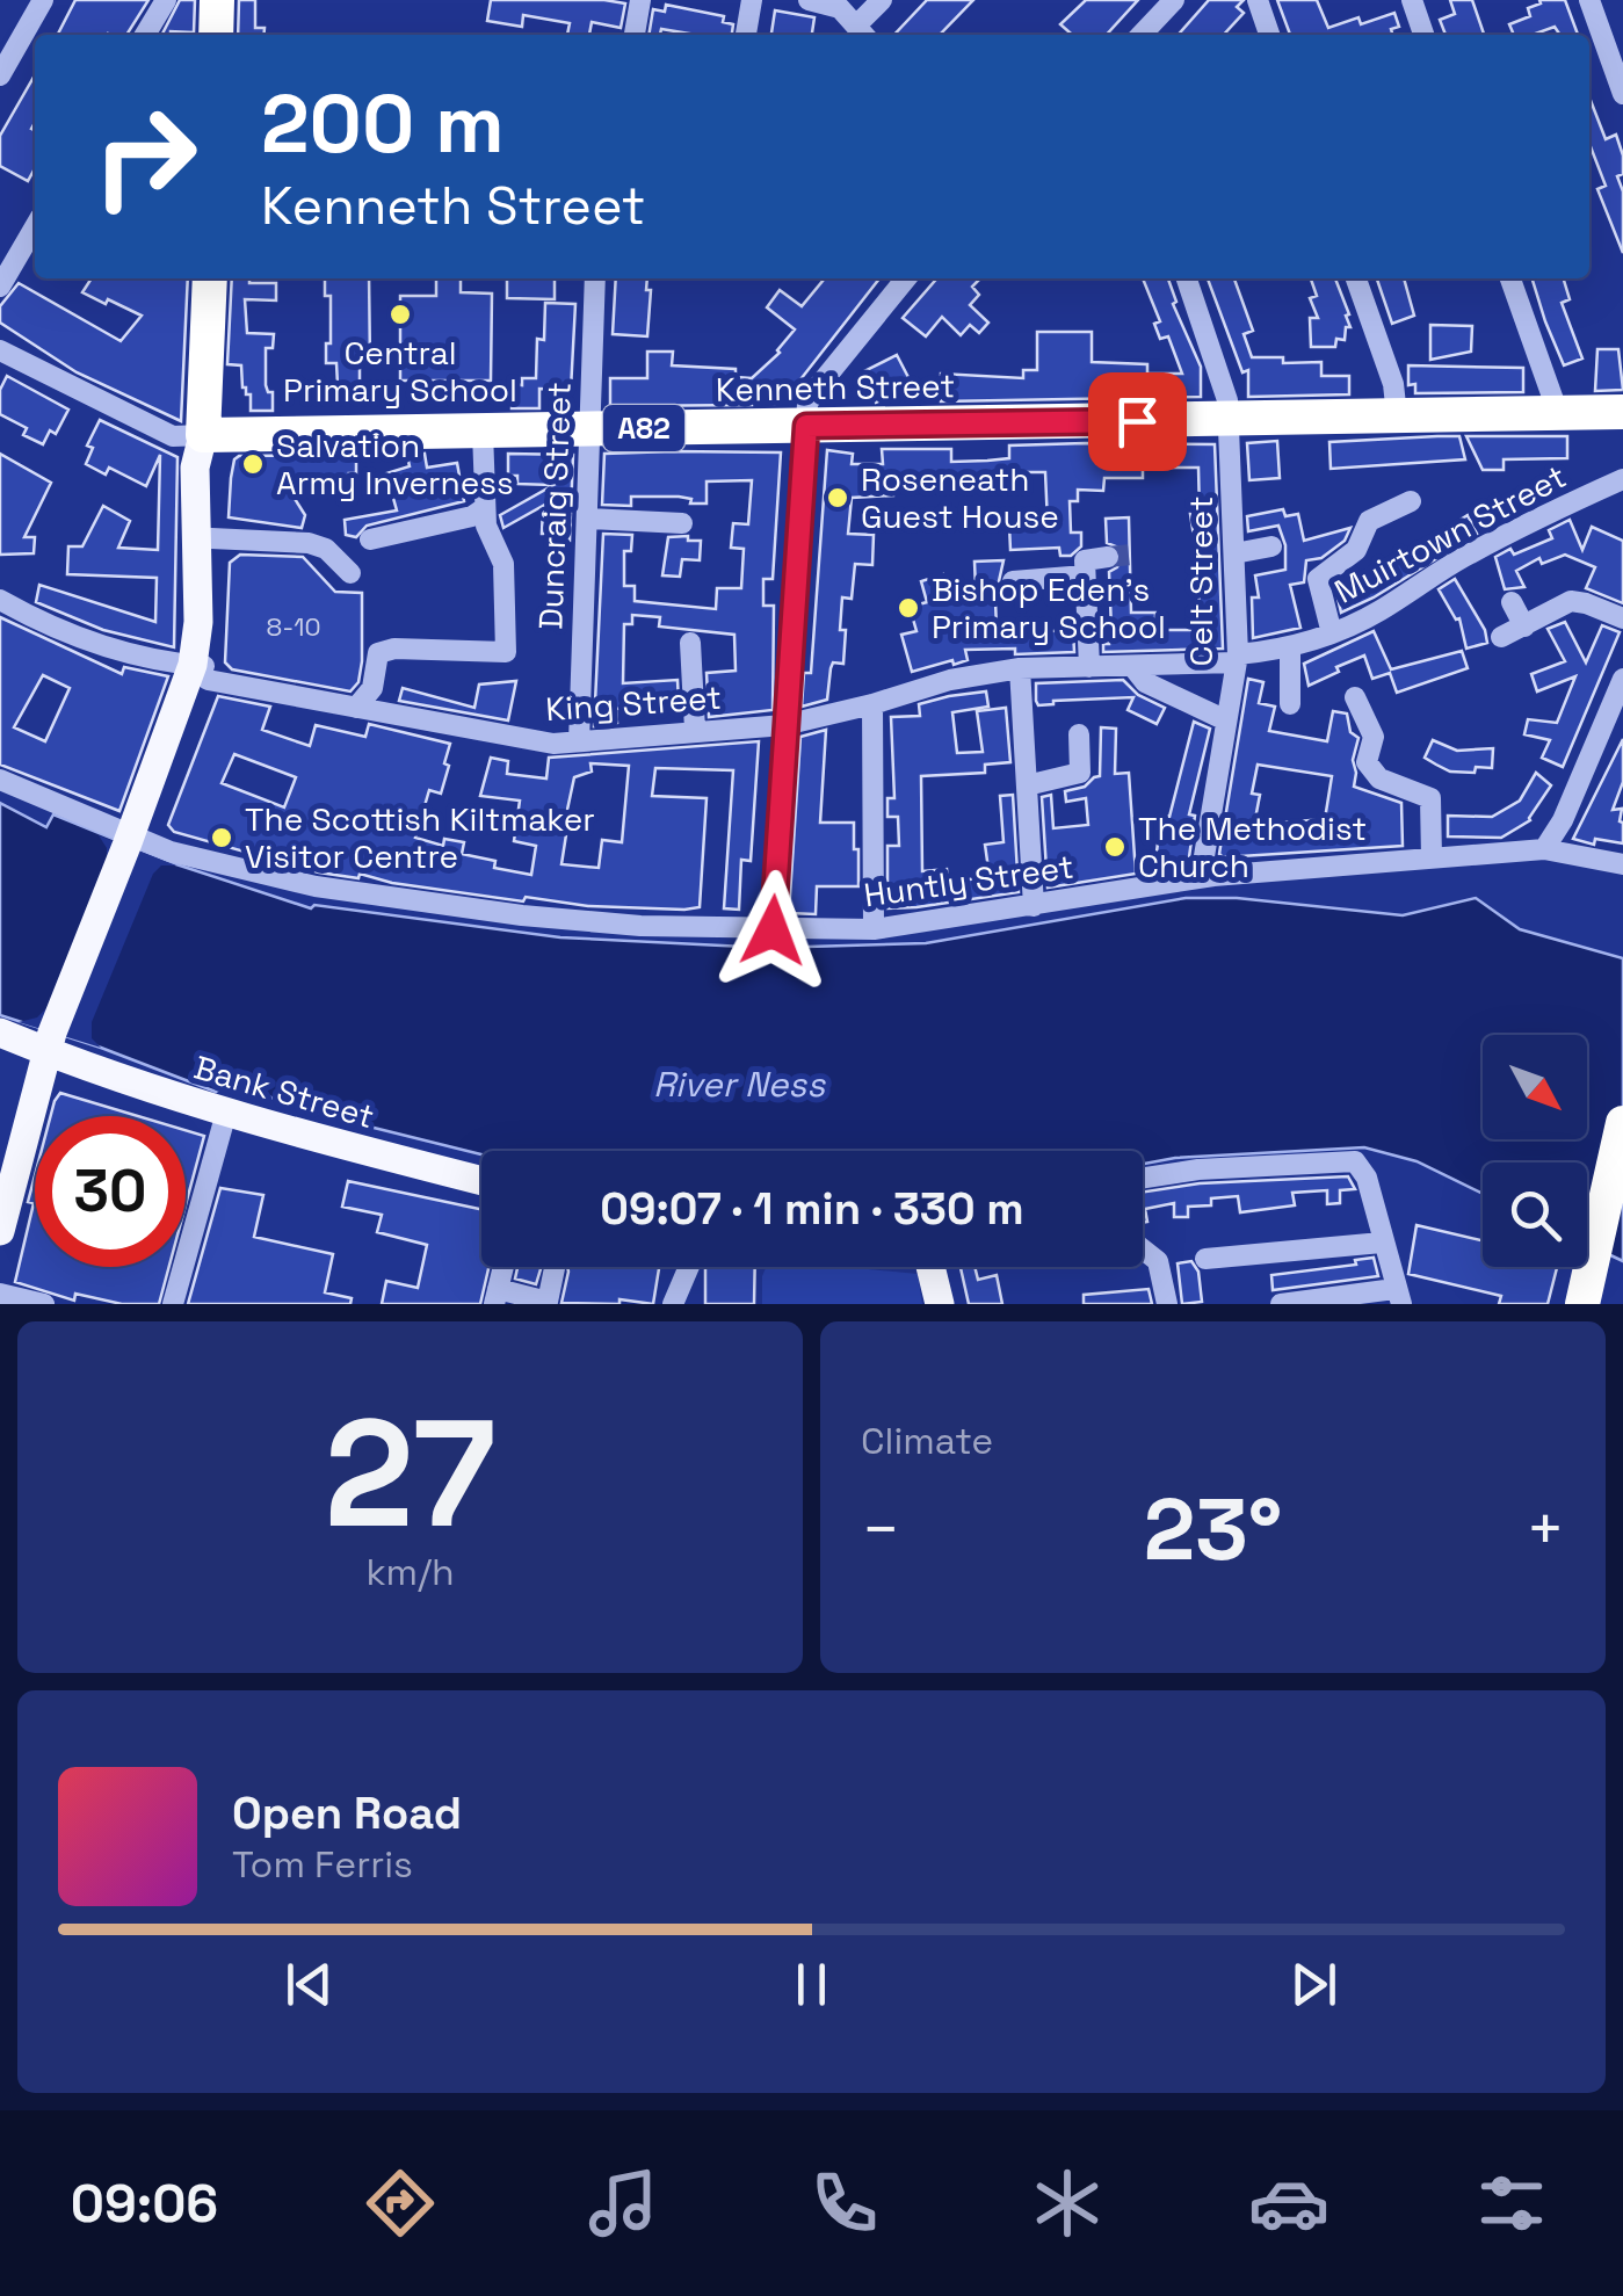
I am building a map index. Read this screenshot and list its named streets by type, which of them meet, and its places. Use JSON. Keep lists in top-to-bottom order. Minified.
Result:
{"streets":{"highway":["Kenneth Street","A82"],"main road":["Bank Street"],"street":["Duncraig Street","Muirtown Street","Celt Street","King Street","Huntly Street"]},"crossings":[["Kenneth Street","Duncraig Street"],["Kenneth Street","Celt Street"],["Duncraig Street","King Street"],["Muirtown Street","Celt Street"],["Muirtown Street","King Street"],["Celt Street","Huntly Street"]],"water":["River Ness"],"places":["Central Primary School","Salvation Army Inverness","Roseneath Guest House","Bishop Eden's Primary School","The Scottish Kiltmaker Visitor Centre","The Methodist Church"],"house_numbers":["8-10"],"north":"bottom right","page":{"turn":["200 m","Kenneth Street"],"limit":"30","trip":"09:07 · 1 min · 330 m","tile":[["27","km/h"],"Climate"],"heat":["−","23°","+"],"song":["Open Road","Tom Ferris"],"tabs":"09:06"}}
